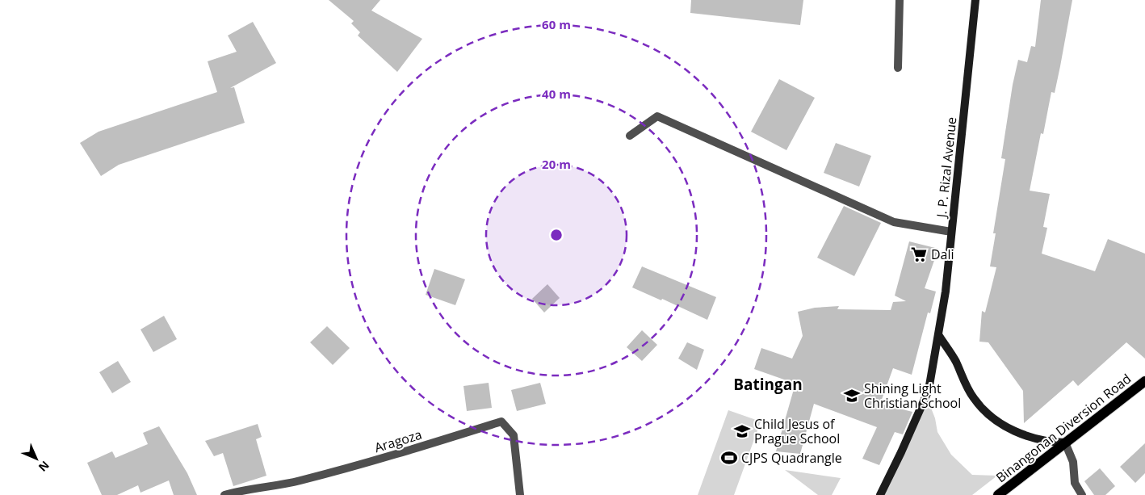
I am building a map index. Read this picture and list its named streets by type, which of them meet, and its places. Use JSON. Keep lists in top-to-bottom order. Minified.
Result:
{"streets":{"main road":["J. P. Rizal Avenue","Binangonan Diversion Road"],"street":["Aragoza"]},"districts":["Batingan"],"places":{"supermarket":["Dali"],"school or university":["Shining Light Christian School","Child Jesus of Prague School"],"sports":["CJPS Quadrangle"]},"north":"bottom right","rings":["60 m","40 m","20 m"]}
